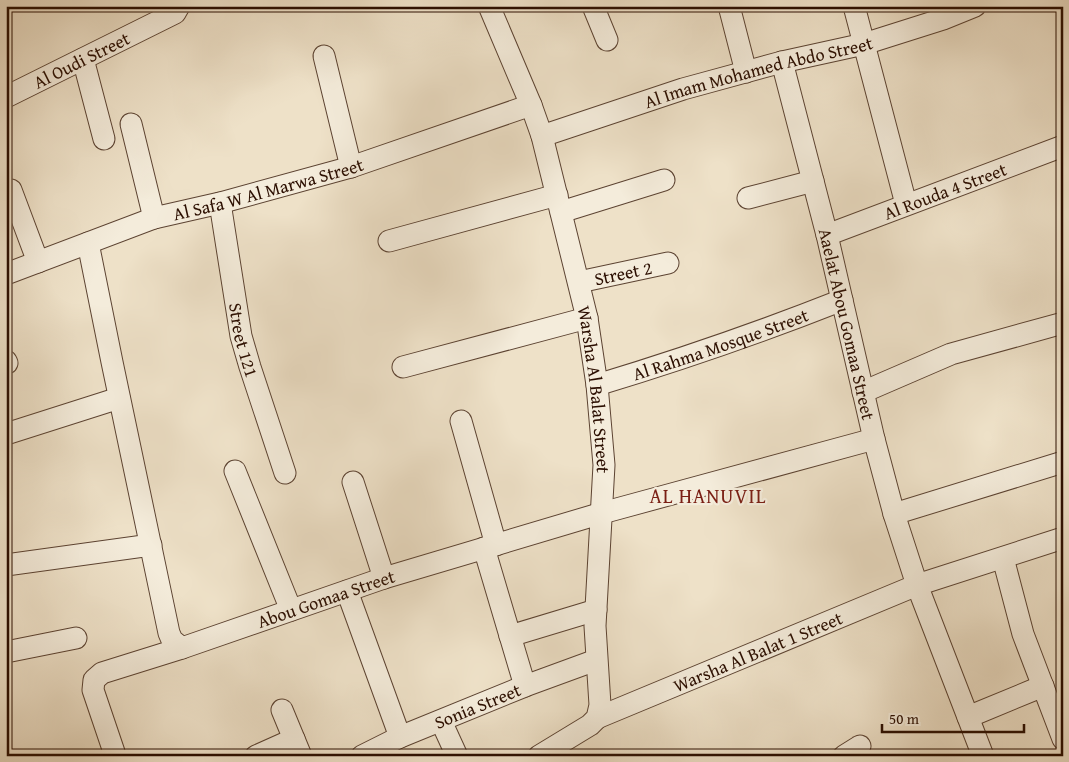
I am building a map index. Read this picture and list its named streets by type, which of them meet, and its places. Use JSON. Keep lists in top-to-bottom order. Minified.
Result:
{"streets":{"street":["Al Oudi Street","Al Imam Mohamed Abdo Street","Al Safa W Al Marwa Street","Al Rouda 4 Street","Street 2","Aaelat Abou Gomaa Street","Street 121","Al Rahma Mosque Street","Warsha Al Balat Street","Abou Gomaa Street","Warsha Al Balat 1 Street","Sonia Street"]},"crossings":[["Al Imam Mohamed Abdo Street","Aaelat Abou Gomaa Street"],["Al Imam Mohamed Abdo Street","Warsha Al Balat Street"],["Al Safa W Al Marwa Street","Street 121"],["Al Safa W Al Marwa Street","Warsha Al Balat Street"],["Al Rouda 4 Street","Aaelat Abou Gomaa Street"],["Street 2","Warsha Al Balat Street"],["Aaelat Abou Gomaa Street","Al Rahma Mosque Street"],["Aaelat Abou Gomaa Street","Abou Gomaa Street"],["Aaelat Abou Gomaa Street","Warsha Al Balat 1 Street"],["Al Rahma Mosque Street","Warsha Al Balat Street"],["Warsha Al Balat Street","Abou Gomaa Street"],["Warsha Al Balat Street","Warsha Al Balat 1 Street"],["Warsha Al Balat Street","Sonia Street"]],"districts":["AL HANUVIL"],"scale_bar":"50 m"}
